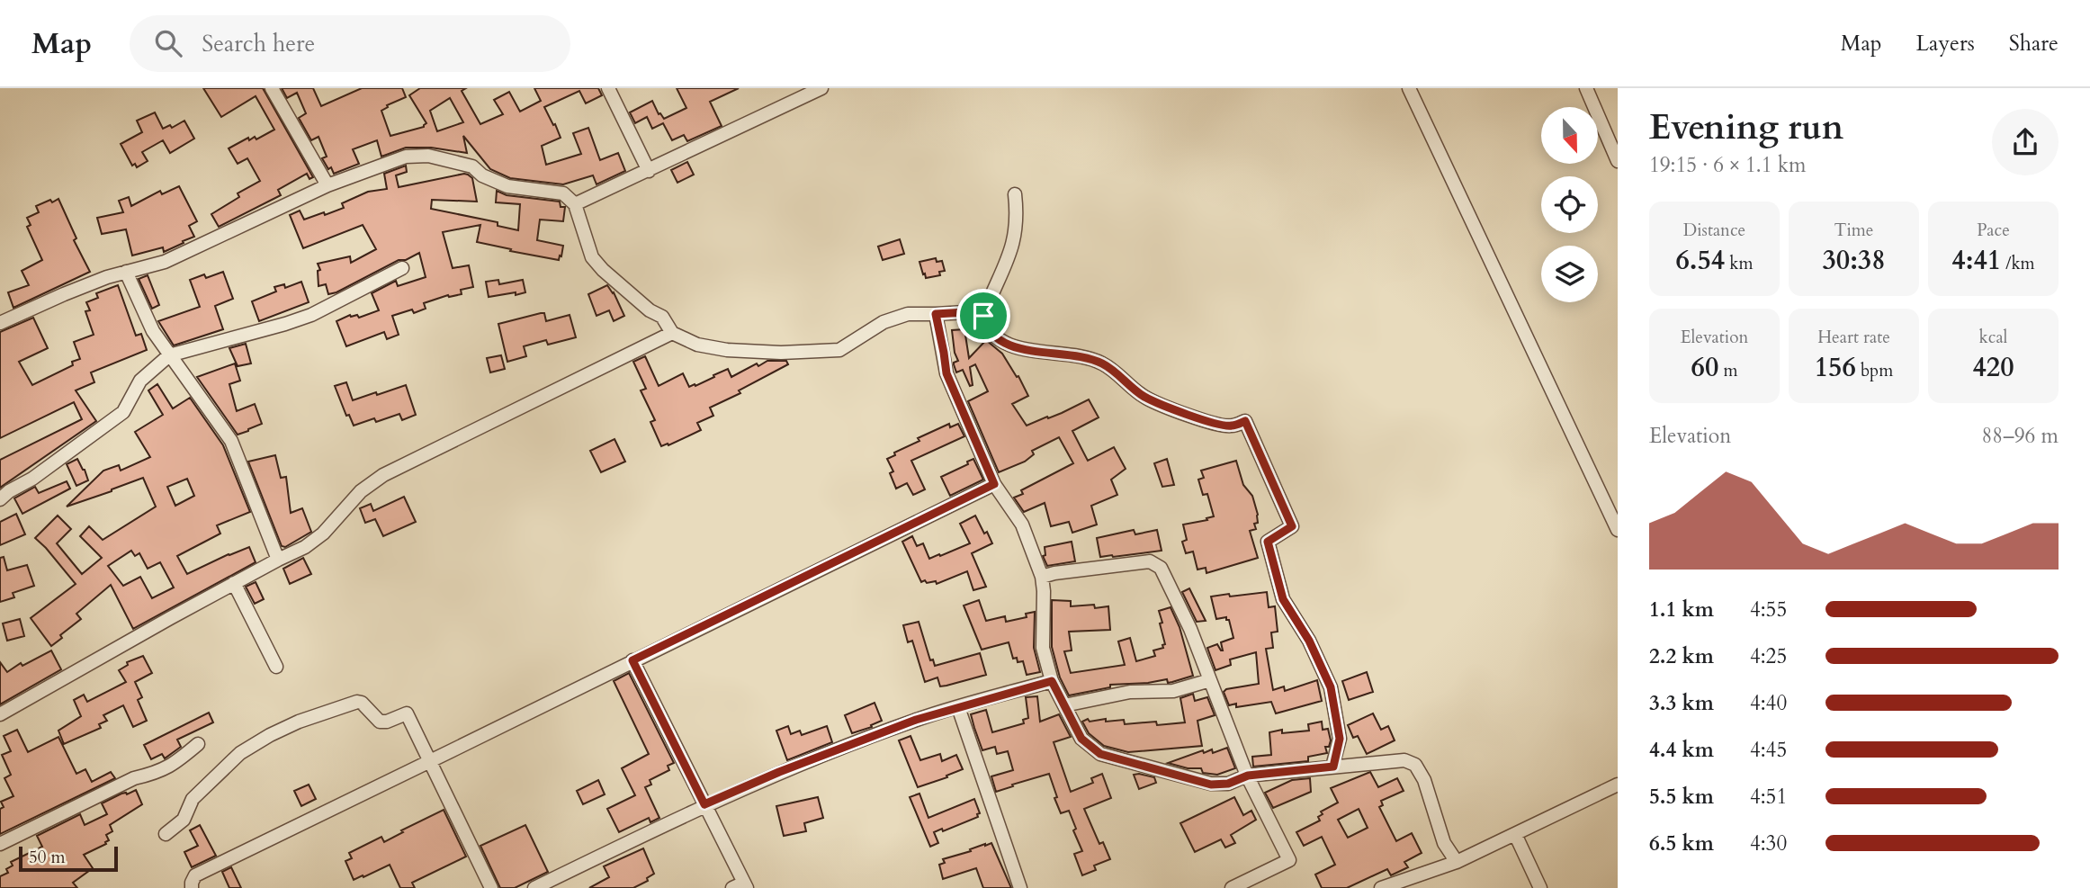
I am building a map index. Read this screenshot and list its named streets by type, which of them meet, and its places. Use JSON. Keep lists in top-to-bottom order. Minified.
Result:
{"scale_bar":"50 m","north":"bottom","page":{"header":"Map","search":"Search here","nav":["Map","Layers","Share"],"heading":["Evening run","19:15 · 6 × 1.1 km"],"stats":[["Distance","6.54 km"],["Time","30:38"],["Pace","4:41 /km"],["Elevation","60 m"],["Heart rate","156 bpm"],["kcal","420"]],"chart":["Elevation","88–96 m"],"list":[{"name":"1.1 km","note":"4:55"},{"name":"2.2 km","note":"4:25"},{"name":"3.3 km","note":"4:40"},{"name":"4.4 km","note":"4:45"},{"name":"5.5 km","note":"4:51"},{"name":"6.5 km","note":"4:30"}],"scale":"50 m"}}
